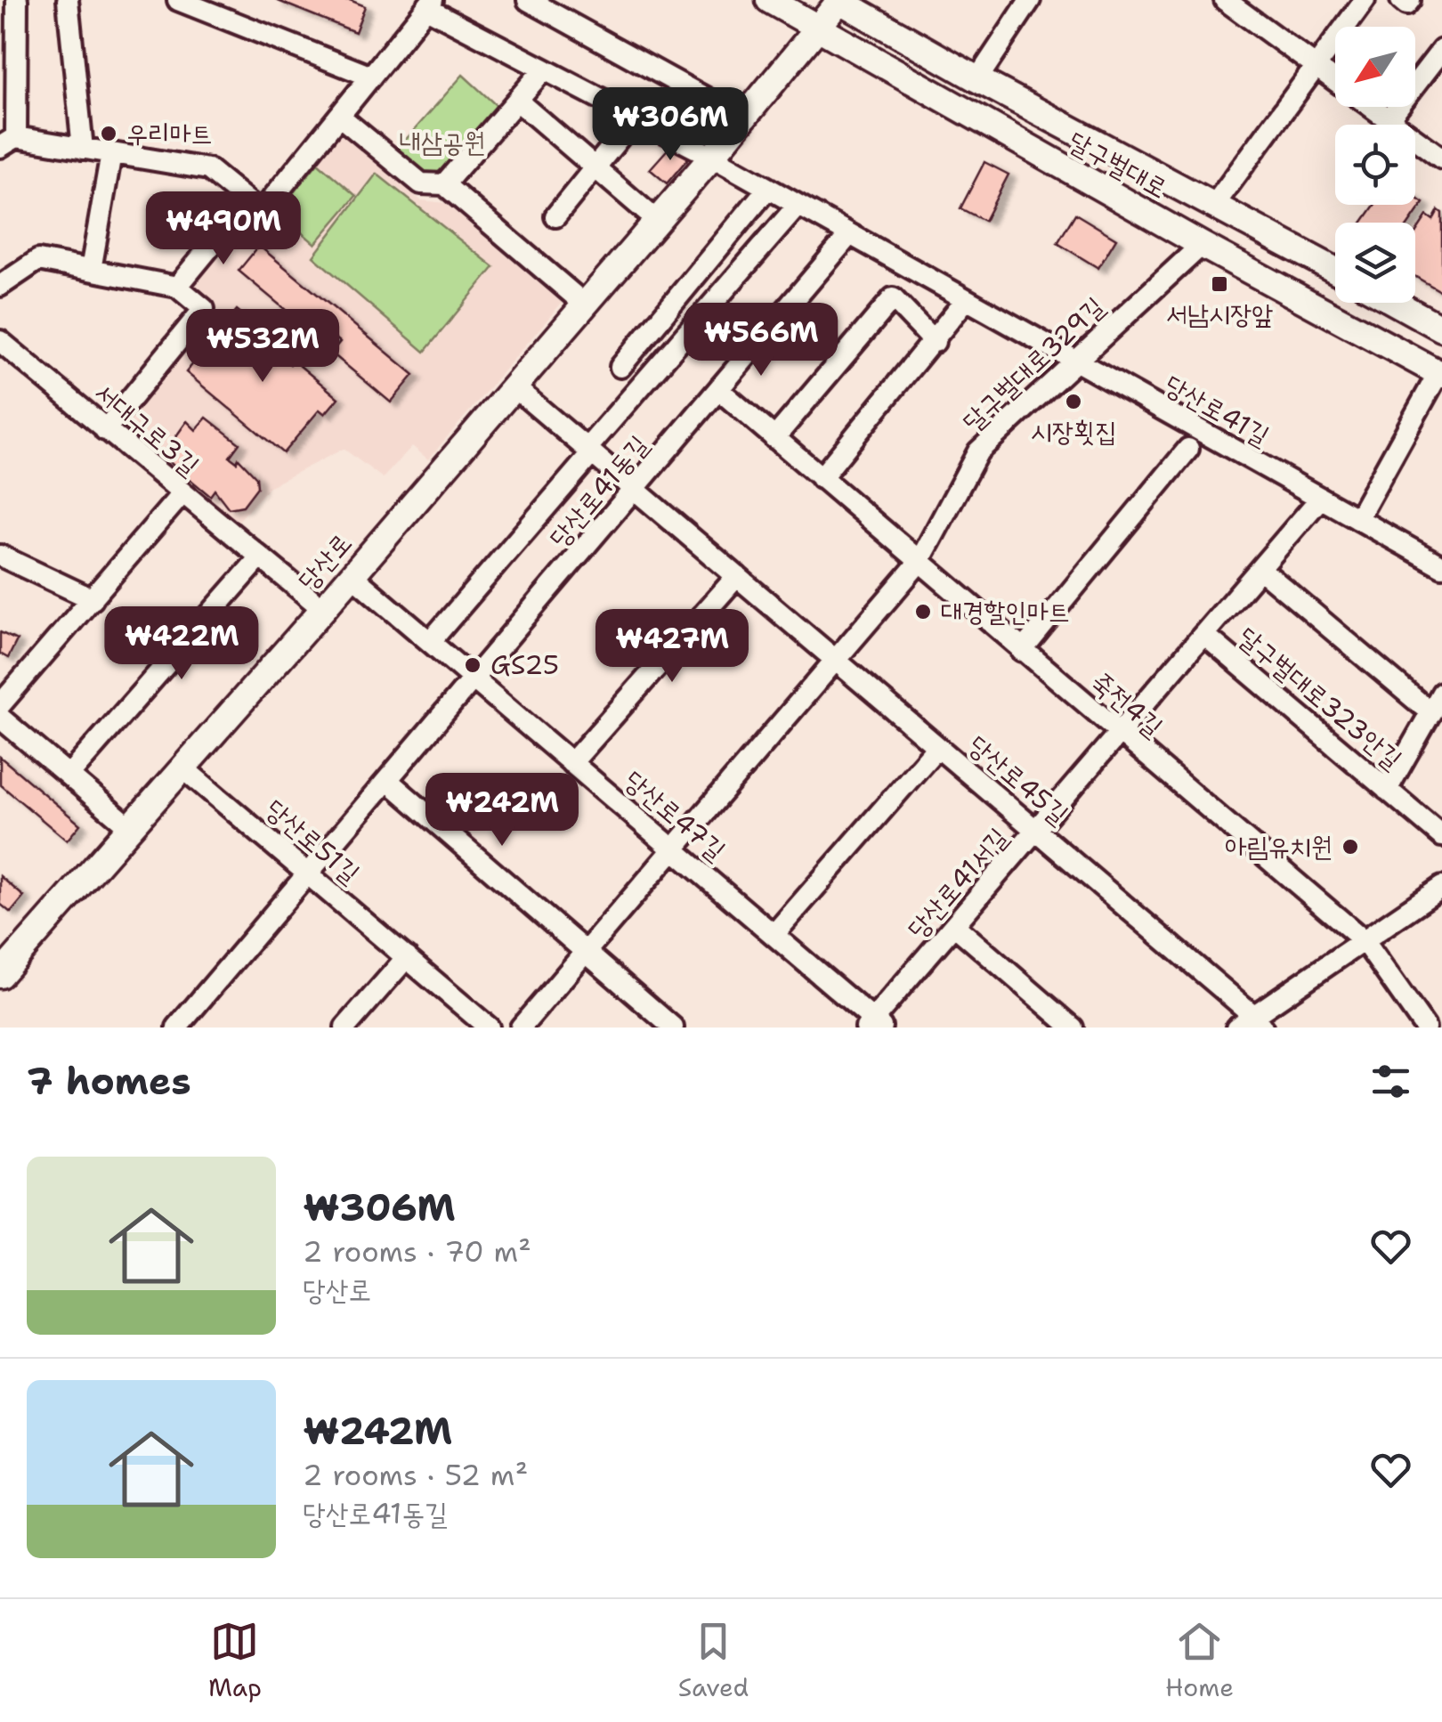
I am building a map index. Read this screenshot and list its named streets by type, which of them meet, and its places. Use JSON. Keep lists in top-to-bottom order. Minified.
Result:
{"streets":{"main road":["달구벌대로","당산로"],"street":["달구벌대로329길","당산로41길","서대구로3길","당산로41동길","달구벌대로323안길","죽전4길","당산로45길","당산로47길","당산로51길","당산로41서길"]},"crossings":[["달구벌대로","달구벌대로329길"],["달구벌대로","당산로"],["달구벌대로329길","당산로41길"],["달구벌대로329길","죽전4길"],["달구벌대로329길","당산로45길"],["달구벌대로329길","당산로47길"],["당산로41길","당산로41동길"],["당산로41길","당산로"],["당산로41길","죽전4길"],["당산로41길","당산로41서길"],["서대구로3길","당산로"],["당산로41동길","죽전4길"],["당산로41동길","당산로45길"],["당산로41동길","당산로47길"],["당산로41동길","당산로51길"],["당산로","당산로45길"],["당산로","당산로47길"],["당산로","당산로51길"],["달구벌대로323안길","당산로41서길"],["죽전4길","당산로41서길"],["당산로45길","당산로41서길"],["당산로47길","당산로41서길"]],"parks":["내삼공원"],"places":{"other":["우리마트","시장횟집","대경할인마트","GS25","아림유치원"],"transit":["서남시장앞"]},"north":"bottom left","page":{"price":["₩306M","₩490M","₩566M","₩532M","₩422M","₩427M","₩242M"],"heading":"7 homes","list":[{"name":"₩306M","note":"2 rooms · 70 m² · 당산로"},{"name":"₩242M","note":"2 rooms · 52 m² · 당산로41동길"}],"tabs":["Map","Saved","Home"]}}
